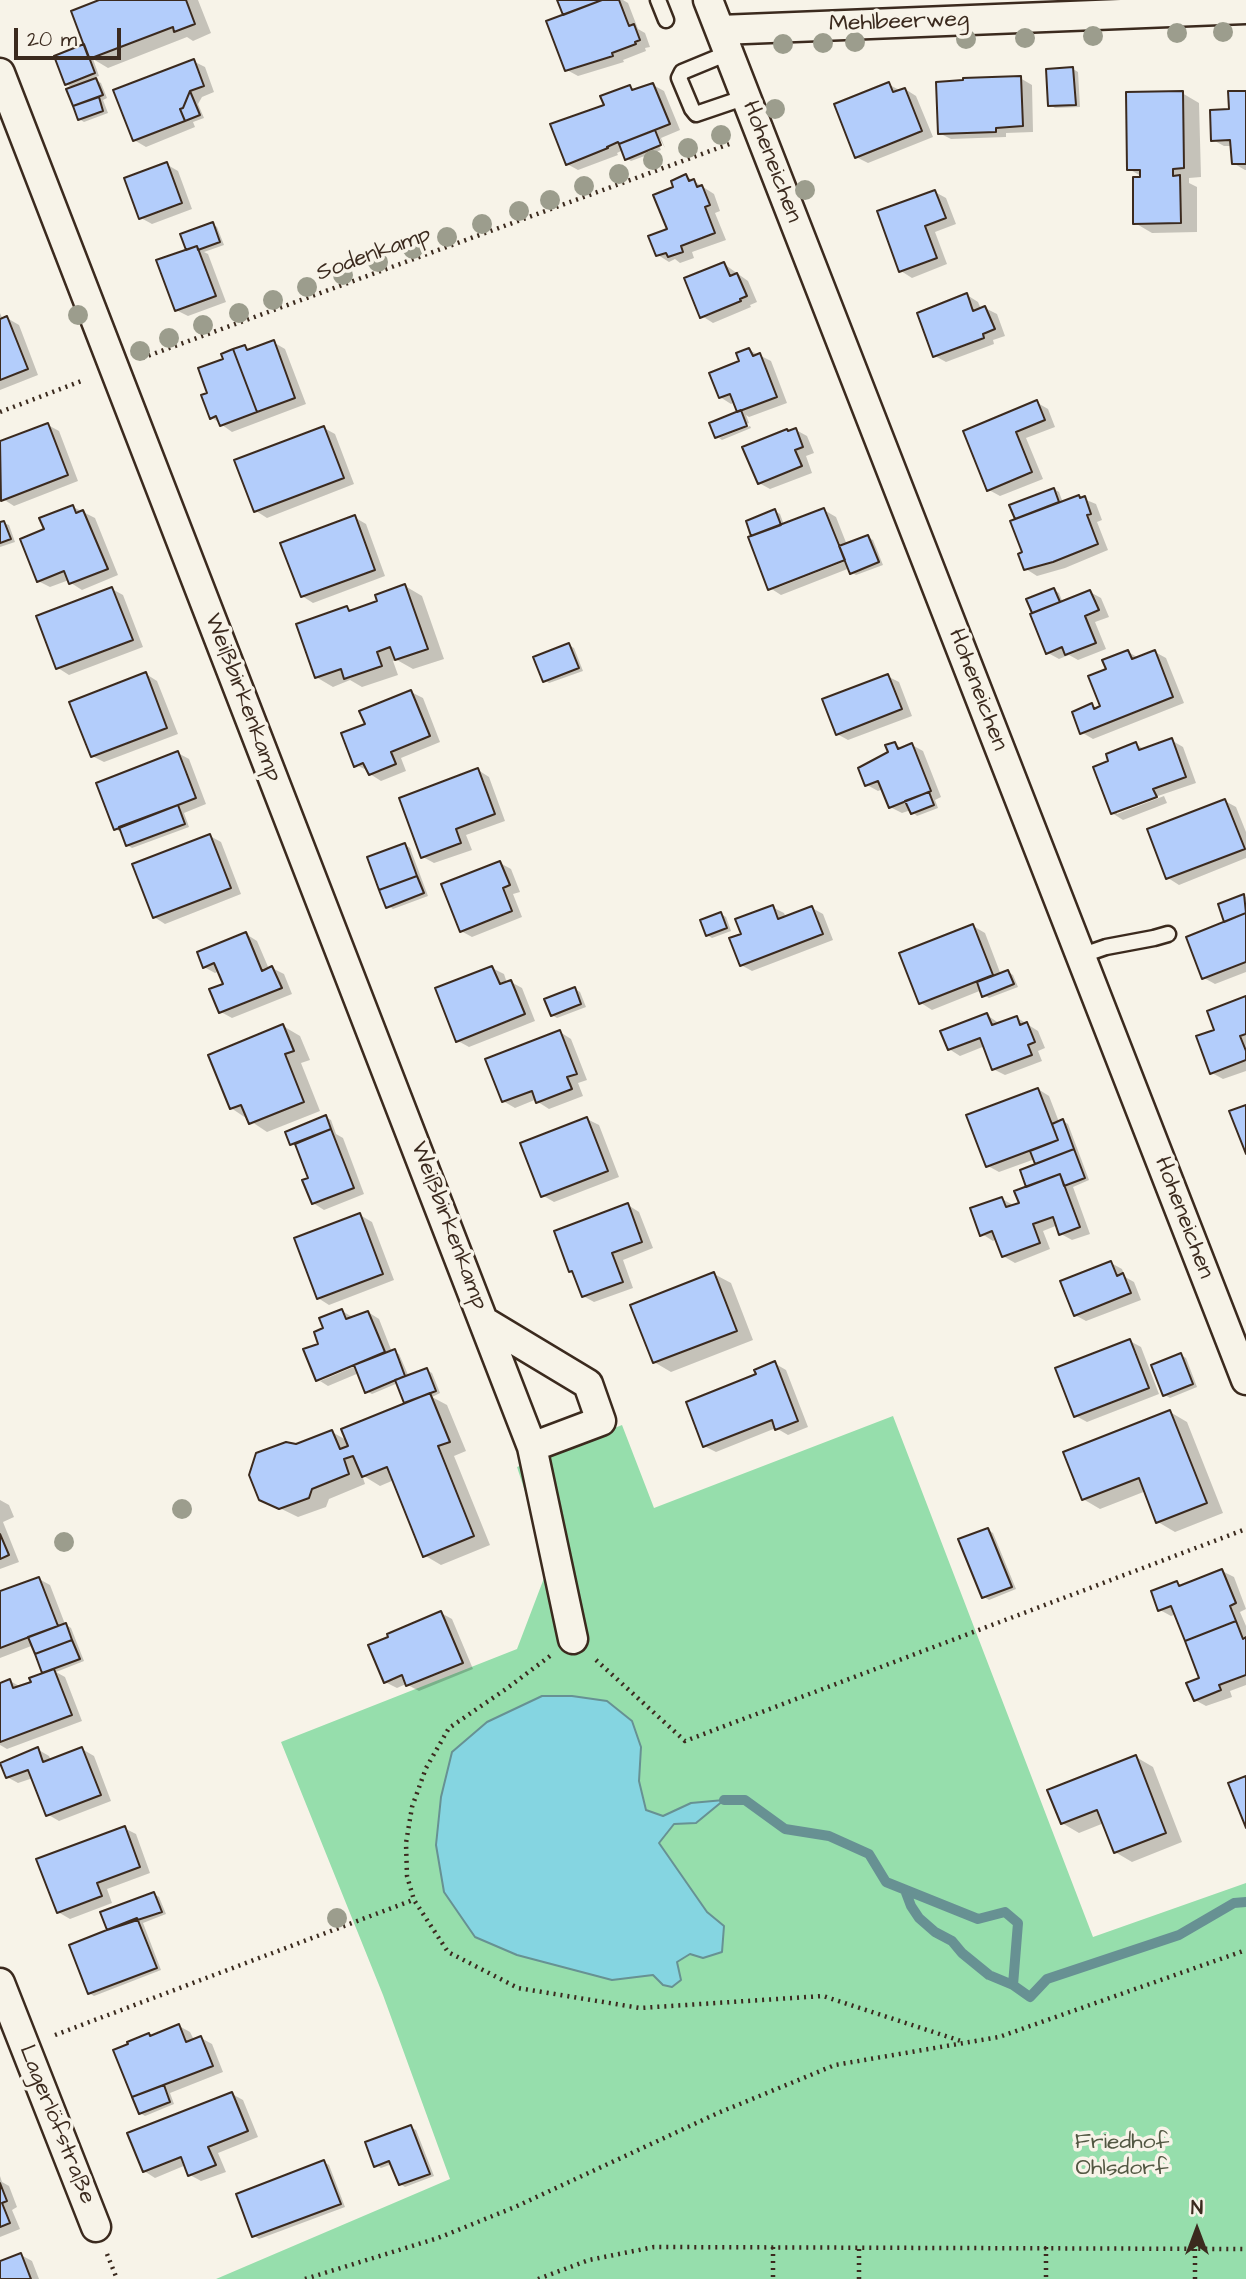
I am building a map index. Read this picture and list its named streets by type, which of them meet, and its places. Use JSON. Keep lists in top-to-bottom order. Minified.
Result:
{"streets":{"street":["Mehlbeerweg","Hoheneichen","Weißbirkenkamp","Lagerlöfstraße"],"path":["Sodenkamp"]},"crossings":[["Mehlbeerweg","Hoheneichen"],["Hoheneichen","Sodenkamp"],["Sodenkamp","Weißbirkenkamp"]],"parks":["Friedhof Ohlsdorf"],"scale_bar":"20 m","north":"top"}
